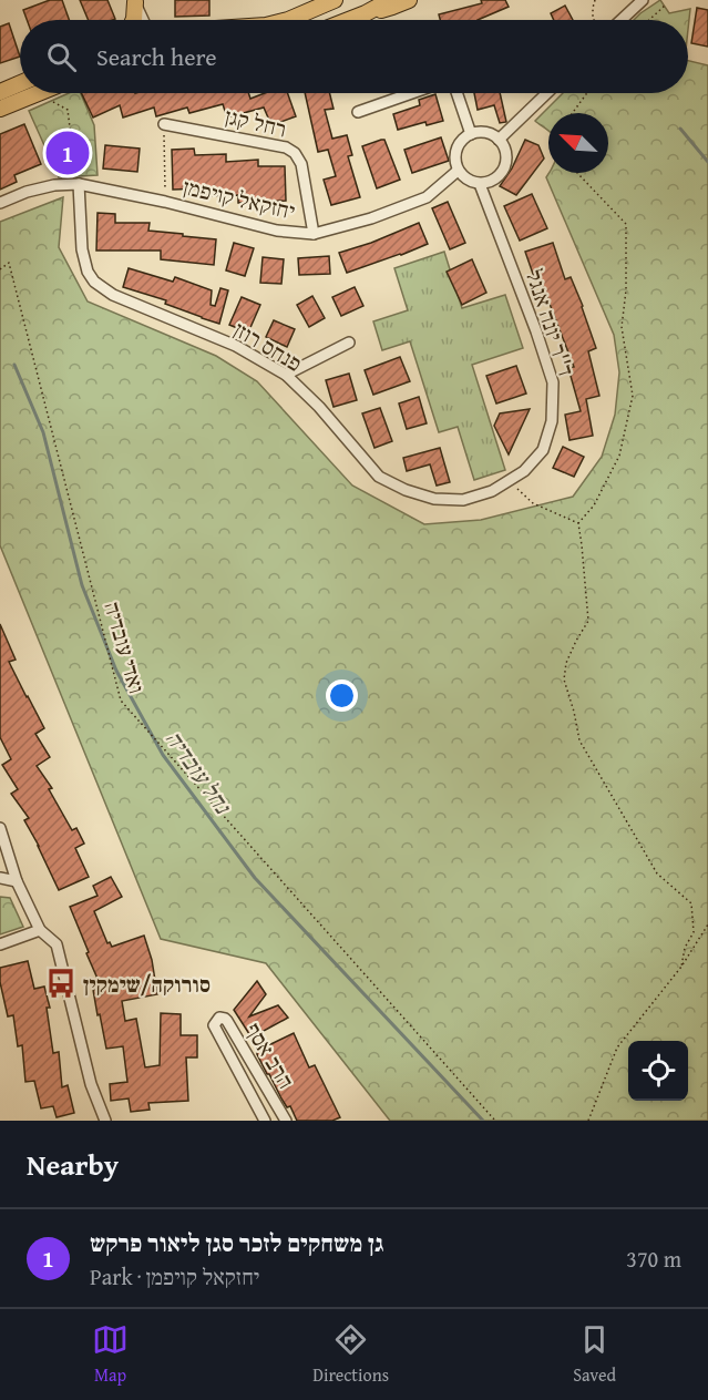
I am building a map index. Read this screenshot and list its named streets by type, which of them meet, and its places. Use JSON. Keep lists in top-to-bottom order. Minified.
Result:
{"streets":{"street":["רחל קגן","יחזקאל קויפמן","ד''ר יונה אנגל","פנחס רוזן","הרב אסף"],"path":["ואדי עובדיה"]},"crossings":[["רחל קגן","יחזקאל קויפמן"],["יחזקאל קויפמן","ד''ר יונה אנגל"],["יחזקאל קויפמן","פנחס רוזן"],["ד''ר יונה אנגל","פנחס רוזן"]],"water":["נחל עובדיה"],"places":{"bus stop":["סורוקה/שימקין"]},"north":"top left","page":{"search":"Search here","pins":"1","heading":"Nearby","list":[{"mark":"1","name":"גן משחקים לזכר סגן ליאור פרקש","note":"Park · יחזקאל קויפמן","value":"370 m"}],"nav":["Map","Directions","Saved"]}}
